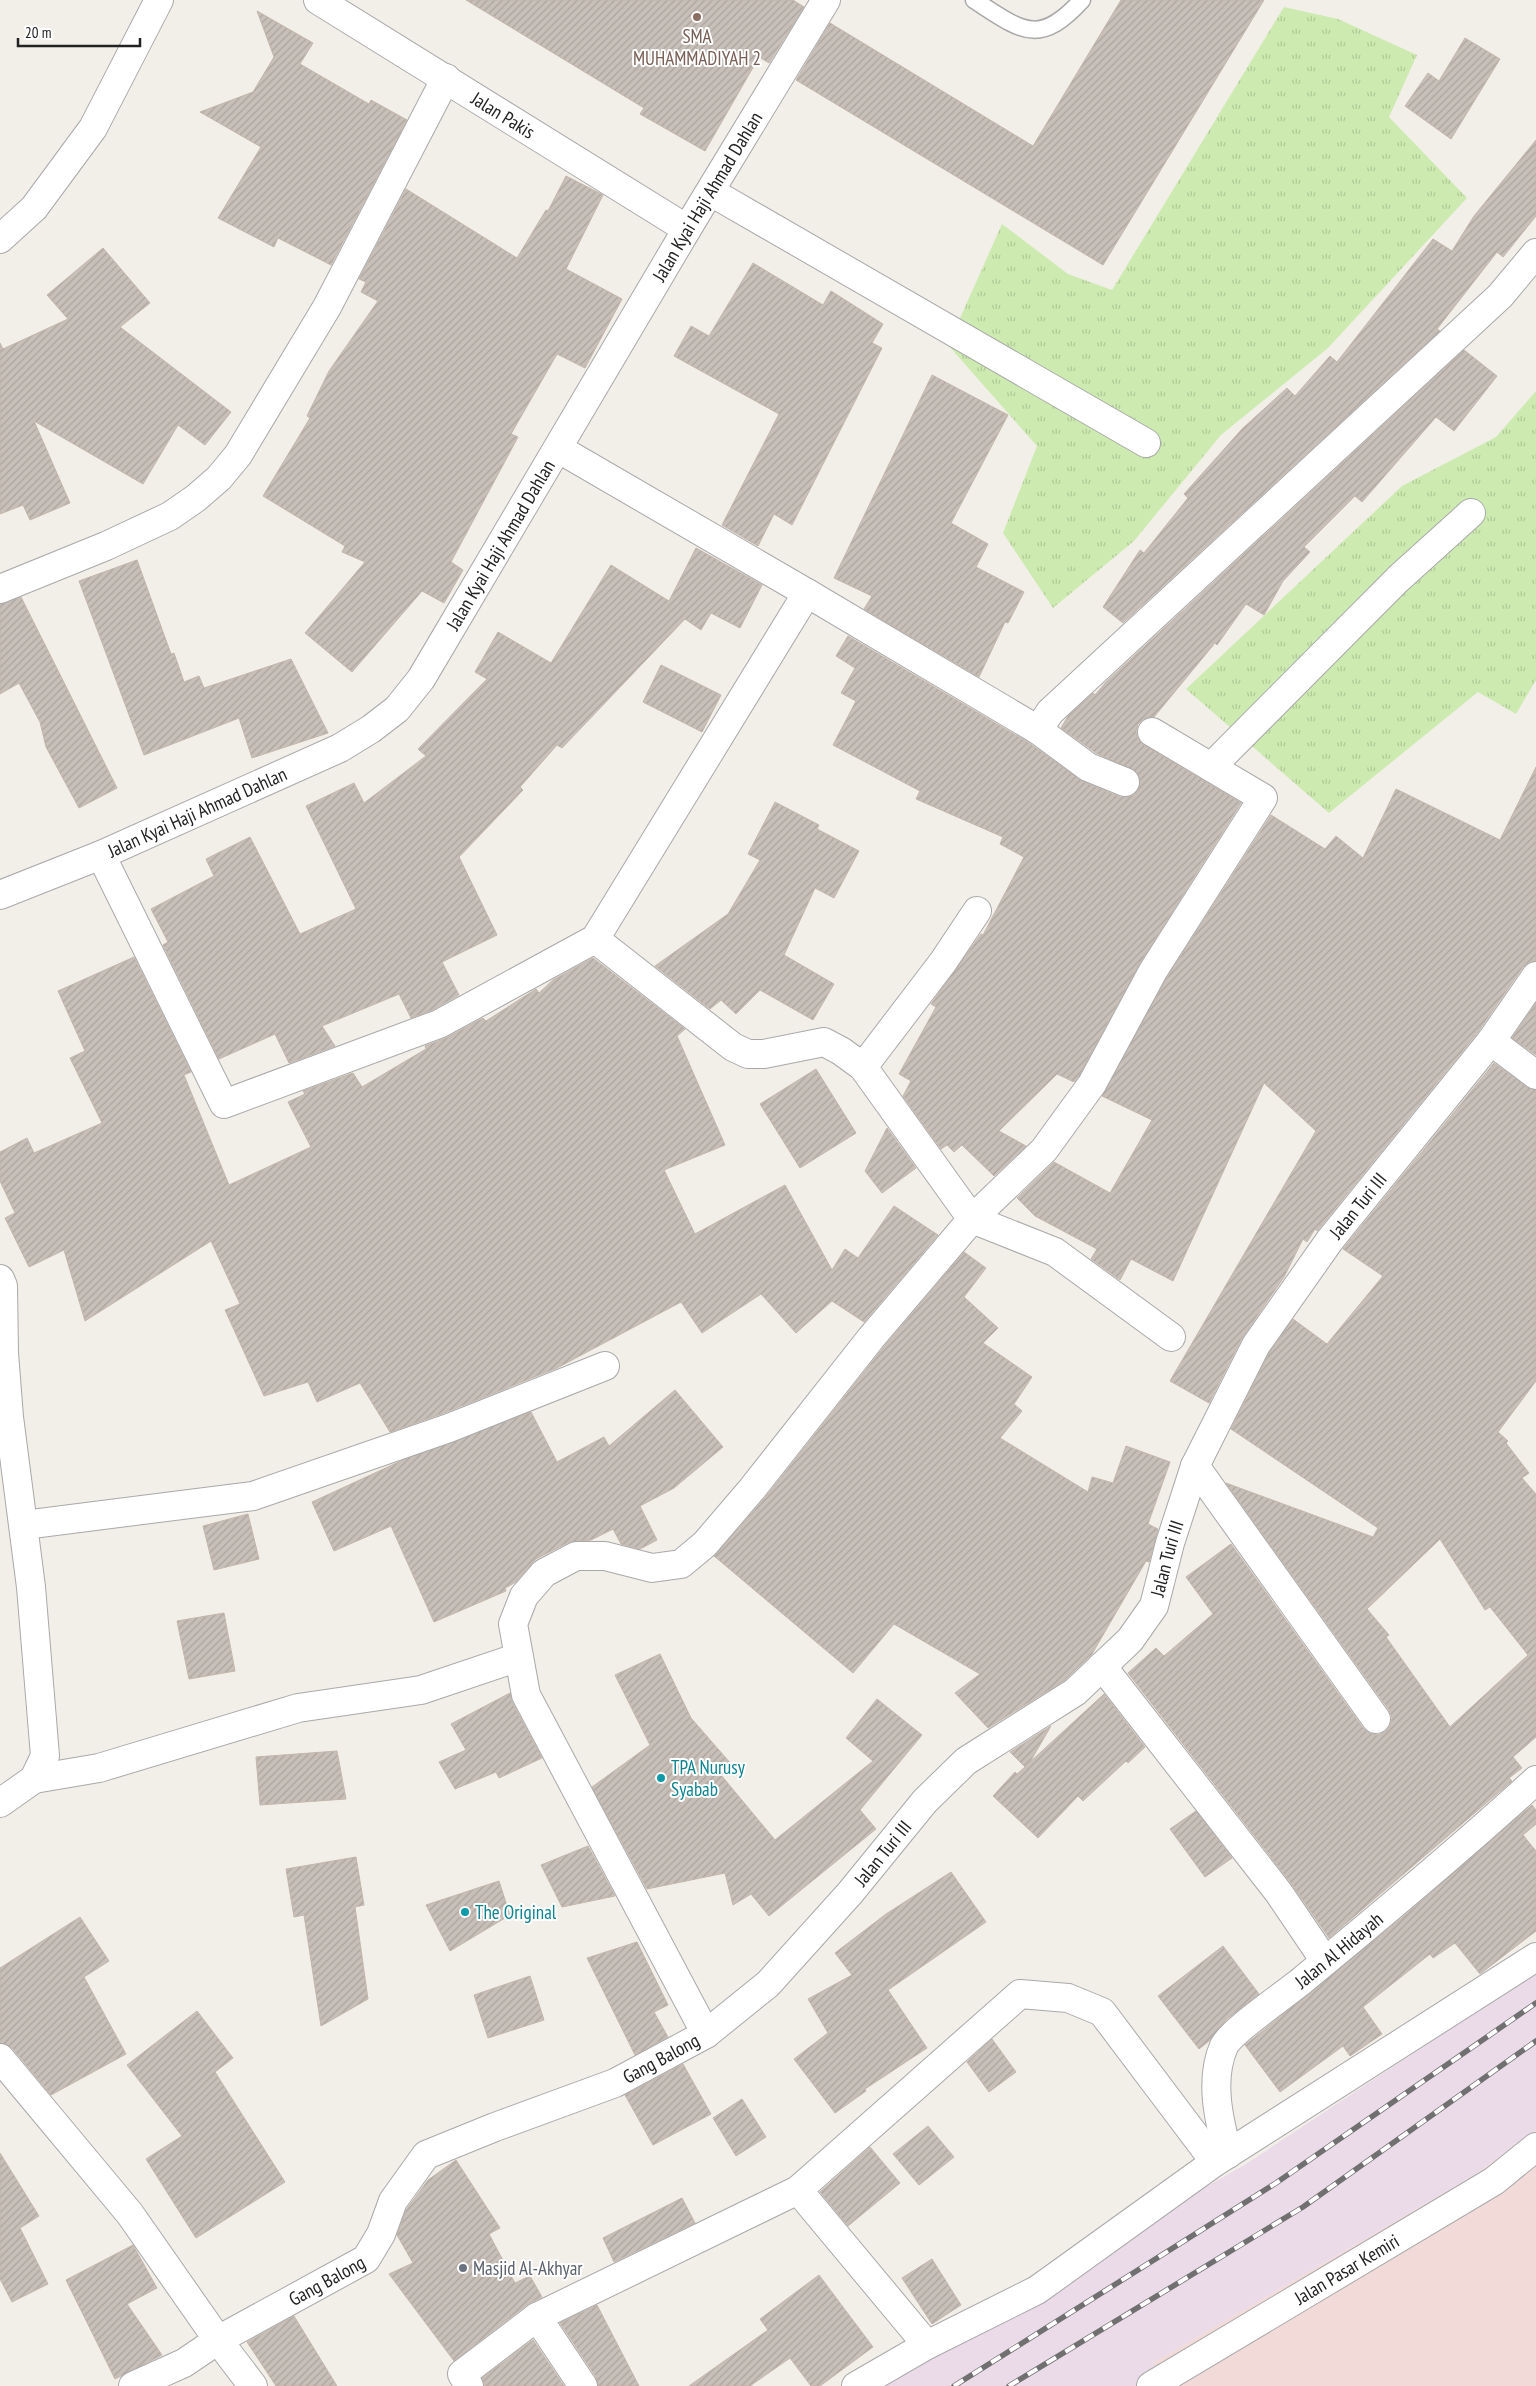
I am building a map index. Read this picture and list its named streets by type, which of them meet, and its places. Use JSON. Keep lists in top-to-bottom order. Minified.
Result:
{"streets":{"street":["Jalan Pakis","Jalan Kyai Haji Ahmad Dahlan","Jalan Turi III","Jalan Al Hidayah","Gang Balong","Jalan Pasar Kemiri"]},"crossings":[["Jalan Pakis","Jalan Kyai Haji Ahmad Dahlan"],["Jalan Turi III","Gang Balong"]],"places":["SMA MUHAMMADIYAH 2","TPA Nurusy Syabab","The Original","Masjid Al-Akhyar"],"scale_bar":"20 m"}
